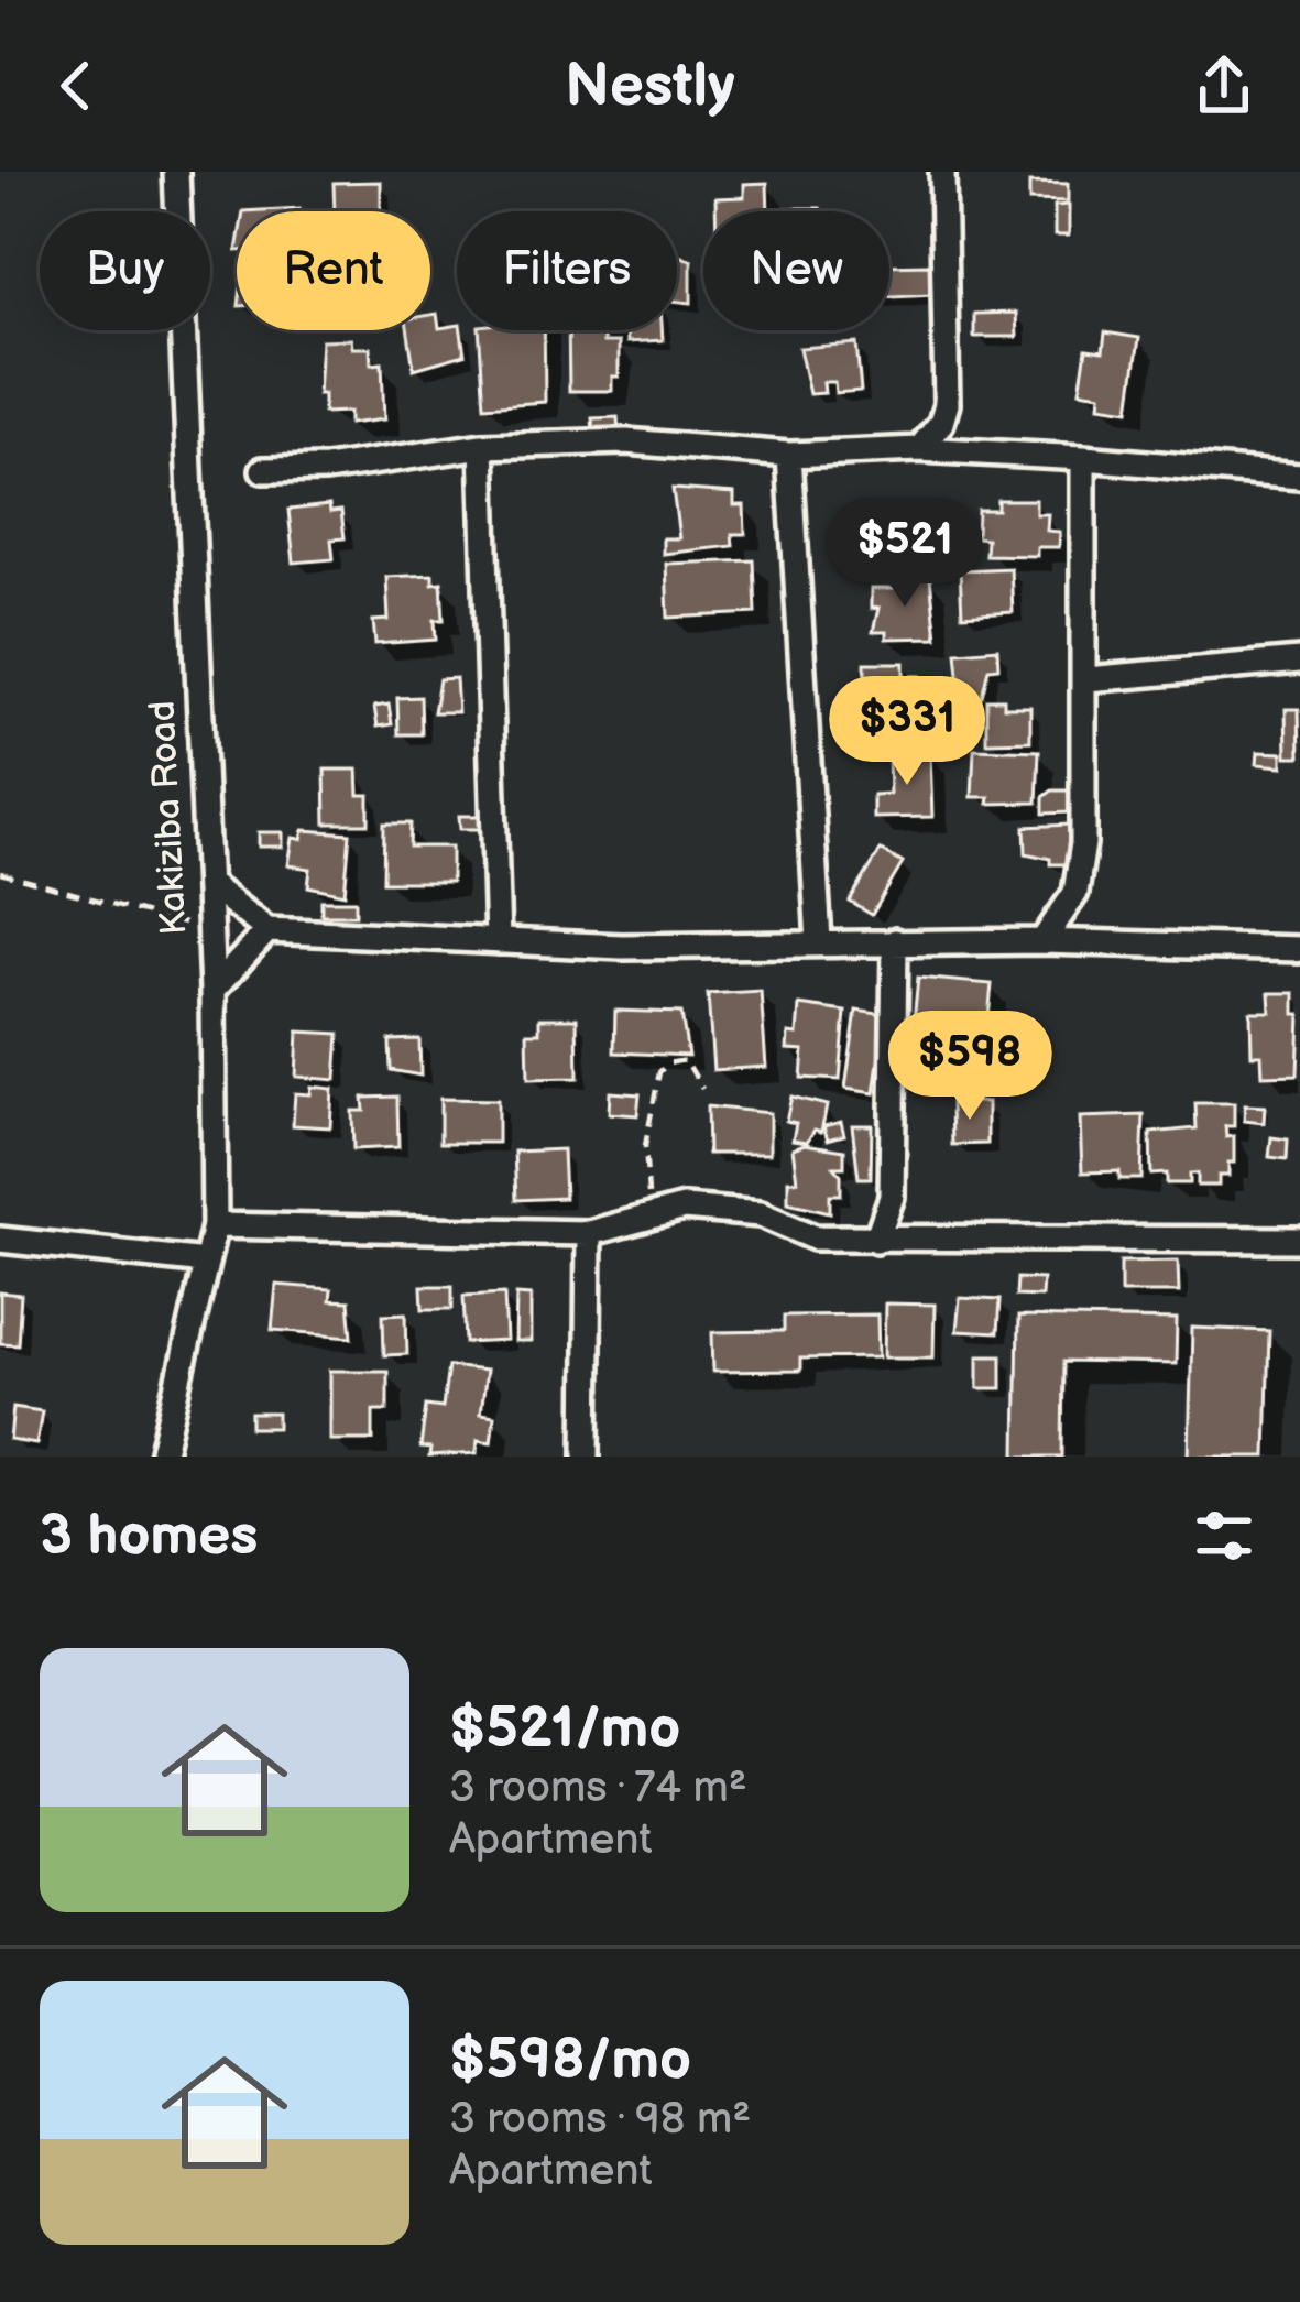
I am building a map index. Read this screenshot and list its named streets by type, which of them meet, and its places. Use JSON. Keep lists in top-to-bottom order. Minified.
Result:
{"streets":{"street":["Kakiziba Road"]},"page":{"header":"Nestly","chip":["Buy","Rent","Filters","New"],"price":["$521","$331","$598"],"heading":"3 homes","list":[{"name":"$521/mo","note":"3 rooms · 74 m² · Apartment"},{"name":"$598/mo","note":"3 rooms · 98 m² · Apartment"}]}}
